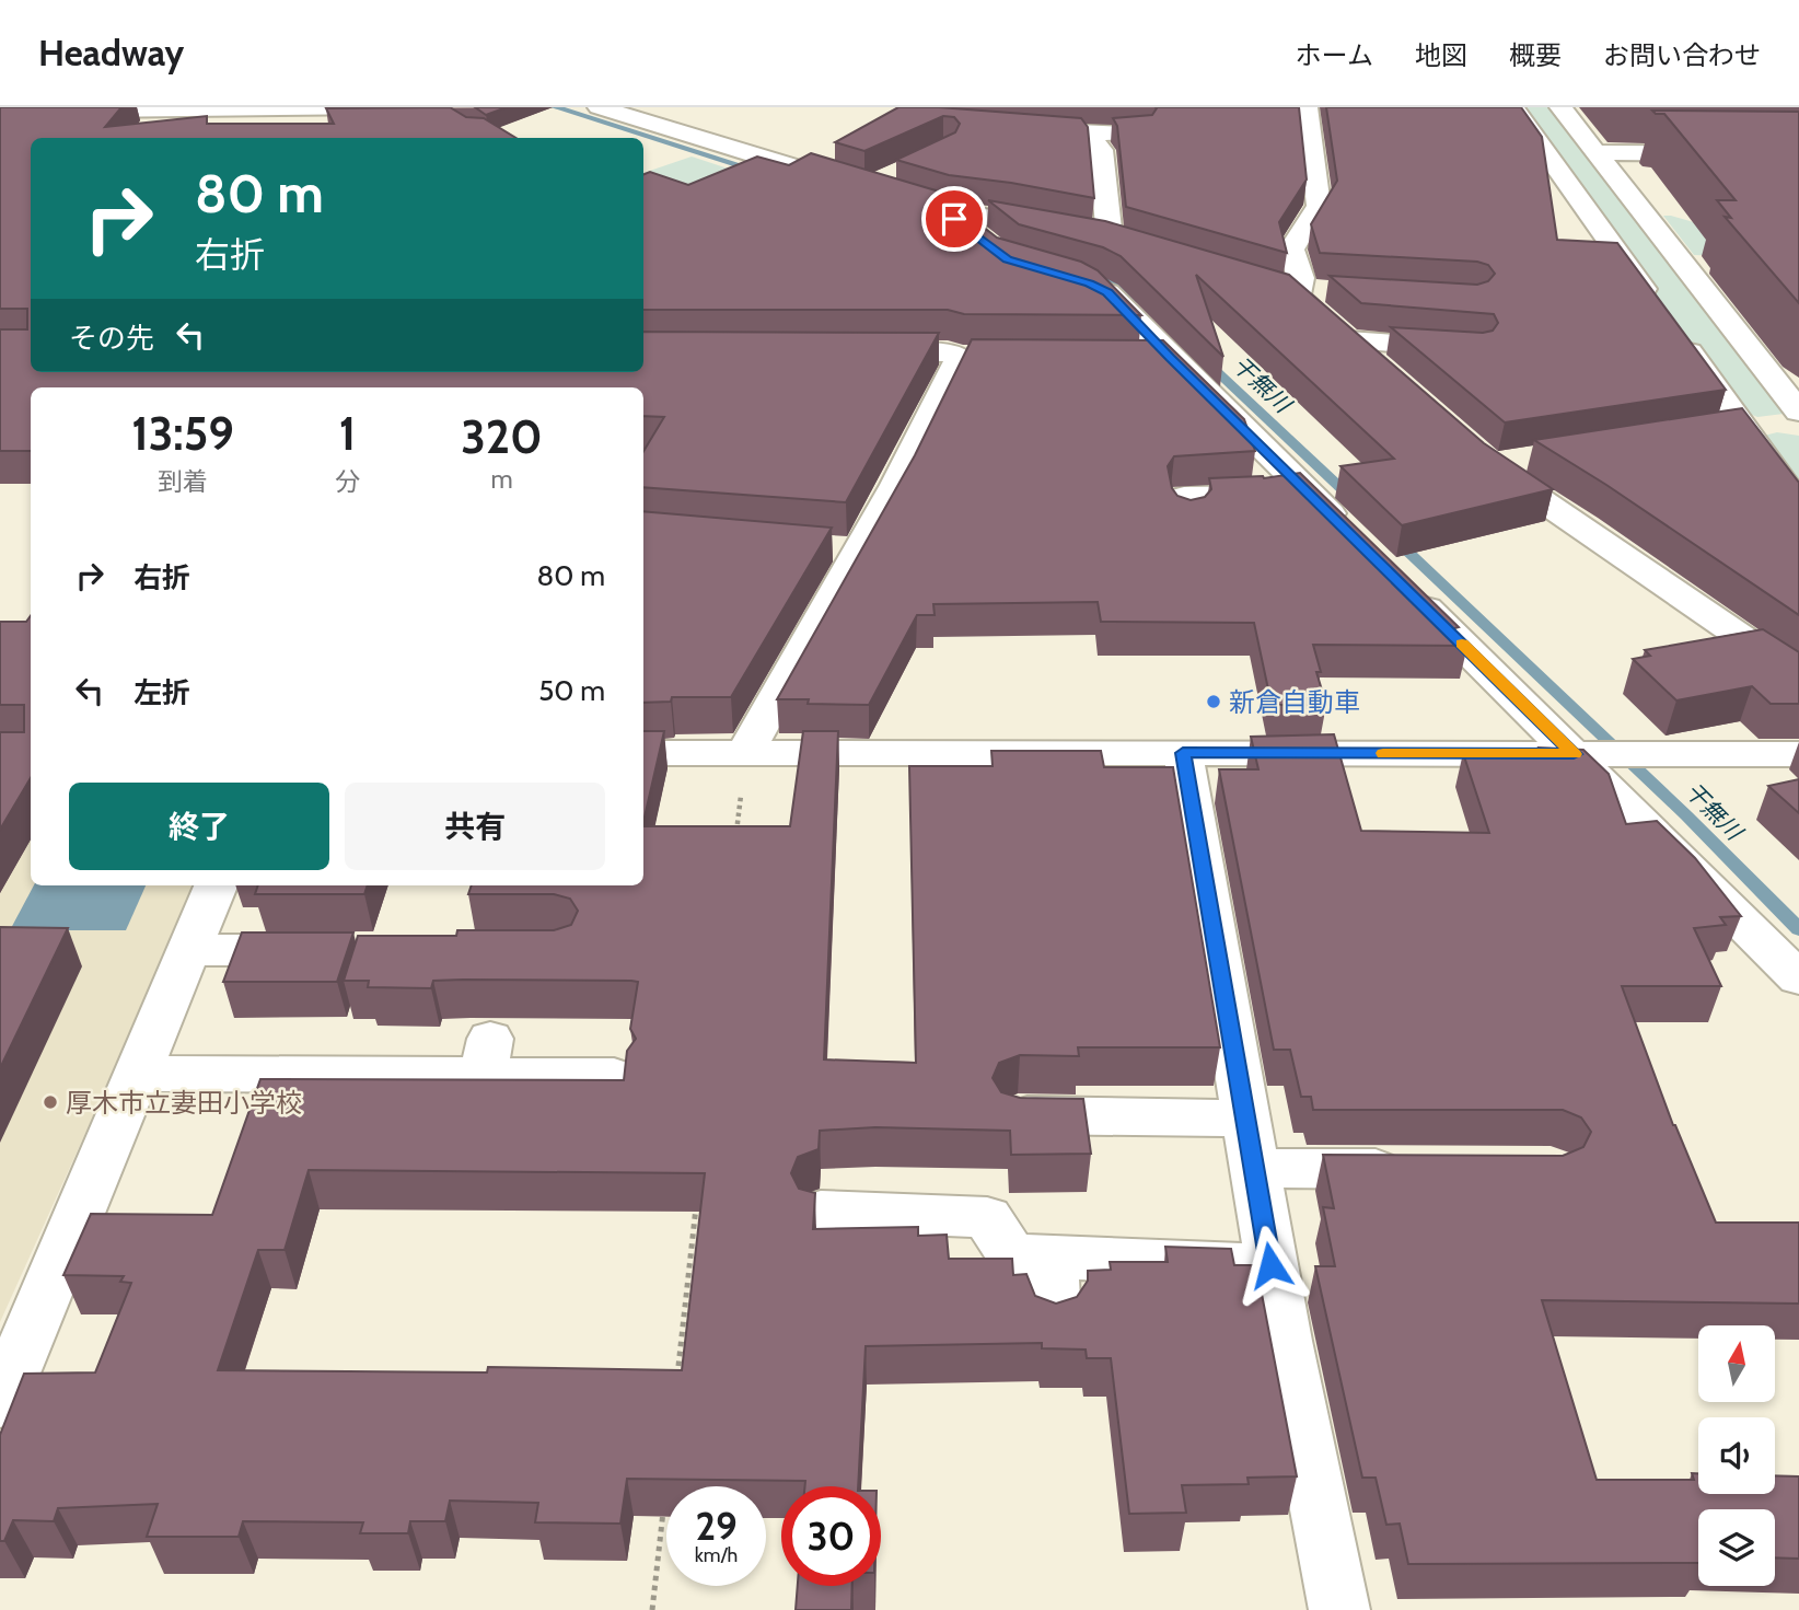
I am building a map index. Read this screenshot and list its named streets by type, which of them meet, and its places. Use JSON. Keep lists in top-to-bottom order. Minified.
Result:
{"water":["干無川"],"places":["新倉自動車","厚木市立妻田小学校"],"north":"top","page":{"header":"Headway","nav":["ホーム","地図","概要","お問い合わせ"],"turn":["80 m","右折"],"then":"その先","eta":["13:59","到着","1","分","320","m"],"list":[{"name":"右折","value":"80 m"},{"name":"左折","value":"50 m"}],"buttons":["終了","共有"],"speed":"29 km/h","limit":"30"}}
